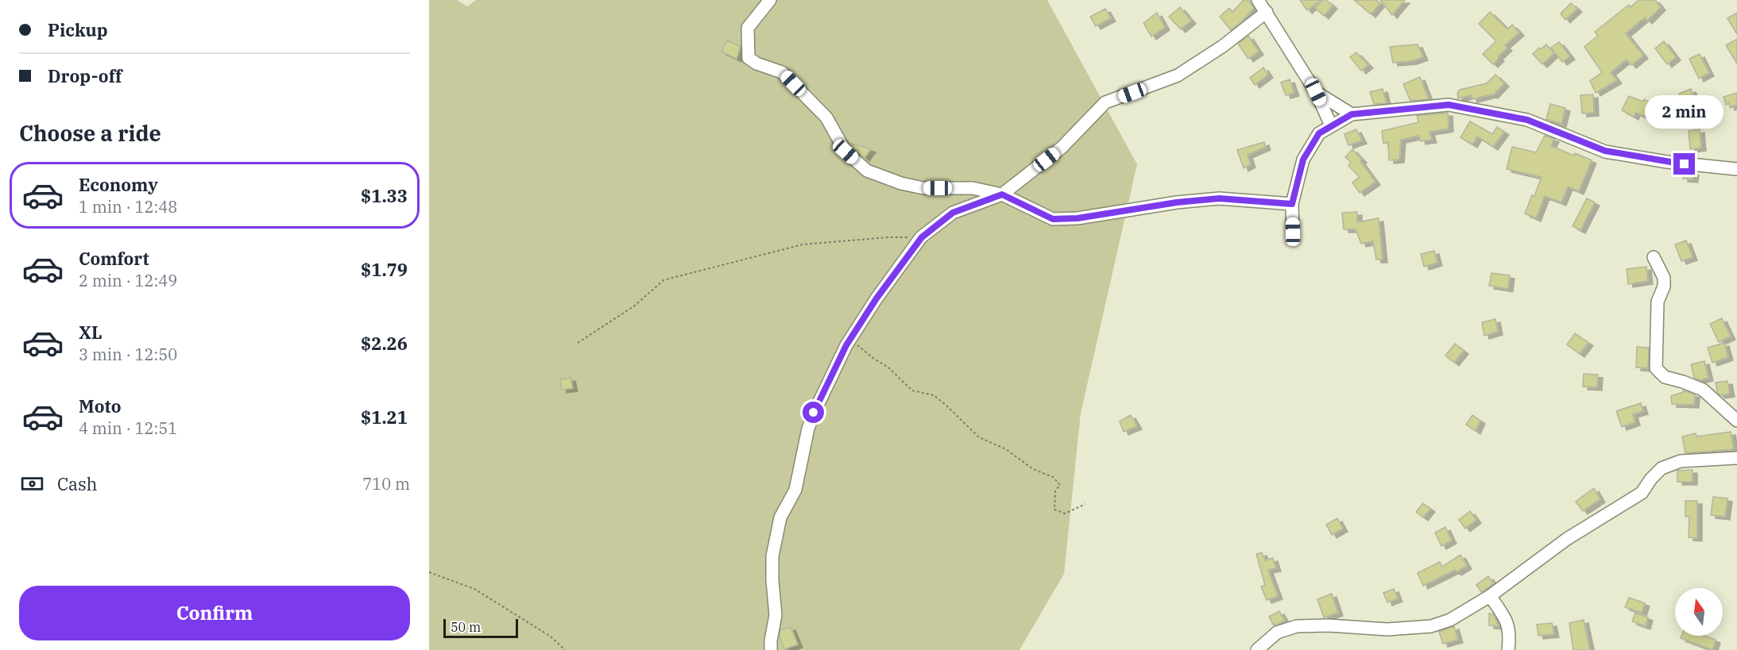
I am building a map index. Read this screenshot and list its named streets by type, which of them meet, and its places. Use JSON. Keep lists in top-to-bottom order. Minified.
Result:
{"scale_bar":"50 m","north":"top","page":{"banner":["Pickup","Drop-off"],"bubble":"2 min","heading":"Choose a ride","list":[{"name":"Economy","note":"1 min · 12:48","value":"$1.33"},{"name":"Comfort","note":"2 min · 12:49","value":"$1.79"},{"name":"XL","note":"3 min · 12:50","value":"$2.26"},{"name":"Moto","note":"4 min · 12:51","value":"$1.21"}],"pay":["Cash","710 m"],"buttons":"Confirm","scale":"50 m"}}
